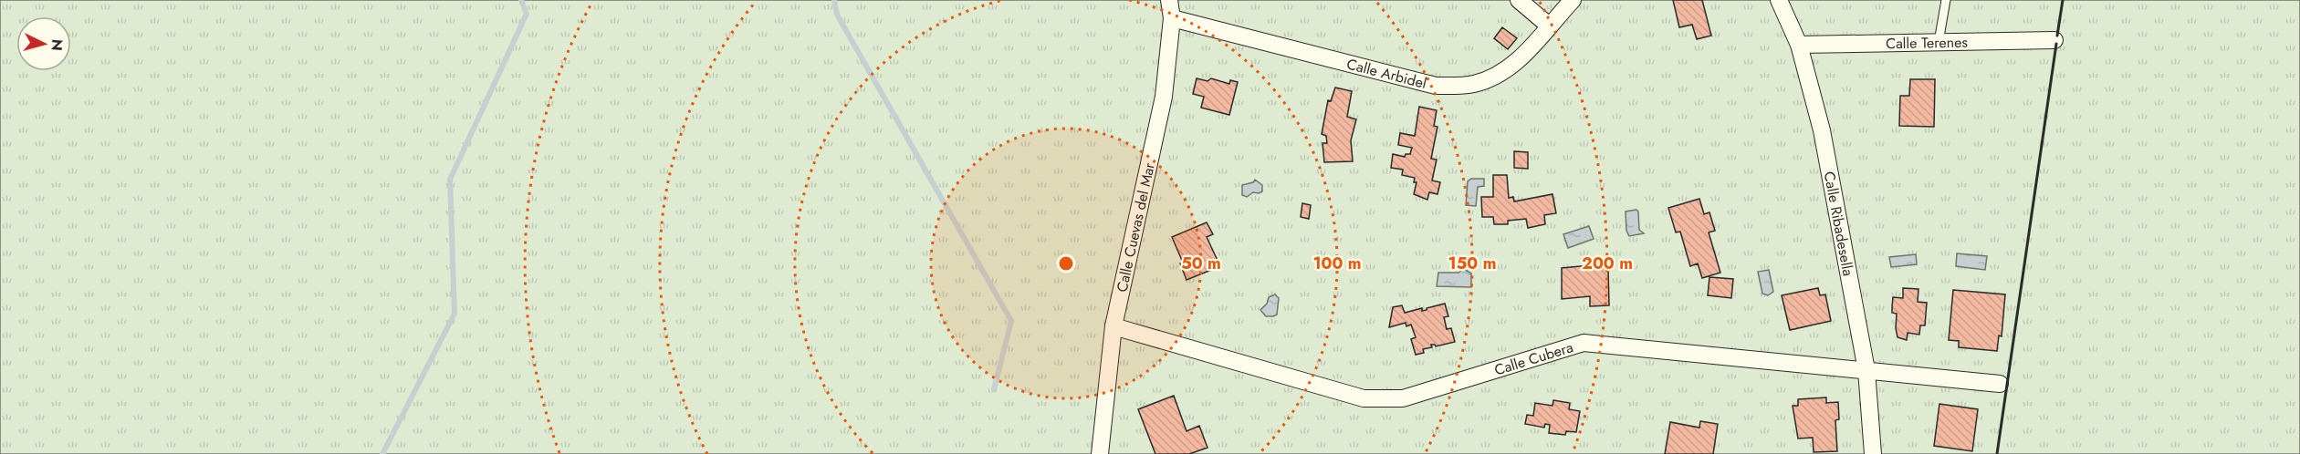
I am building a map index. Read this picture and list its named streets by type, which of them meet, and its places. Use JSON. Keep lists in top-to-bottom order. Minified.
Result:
{"streets":{"street":["Calle Terenes","Calle Arbidel","Calle Ribadesella","Calle Cuevas del Mar","Calle Cubera"]},"crossings":[["Calle Terenes","Calle Ribadesella"],["Calle Arbidel","Calle Cuevas del Mar"],["Calle Ribadesella","Calle Cubera"],["Calle Cuevas del Mar","Calle Cubera"]],"north":"right","rings":["50 m","100 m","150 m","200 m"]}
